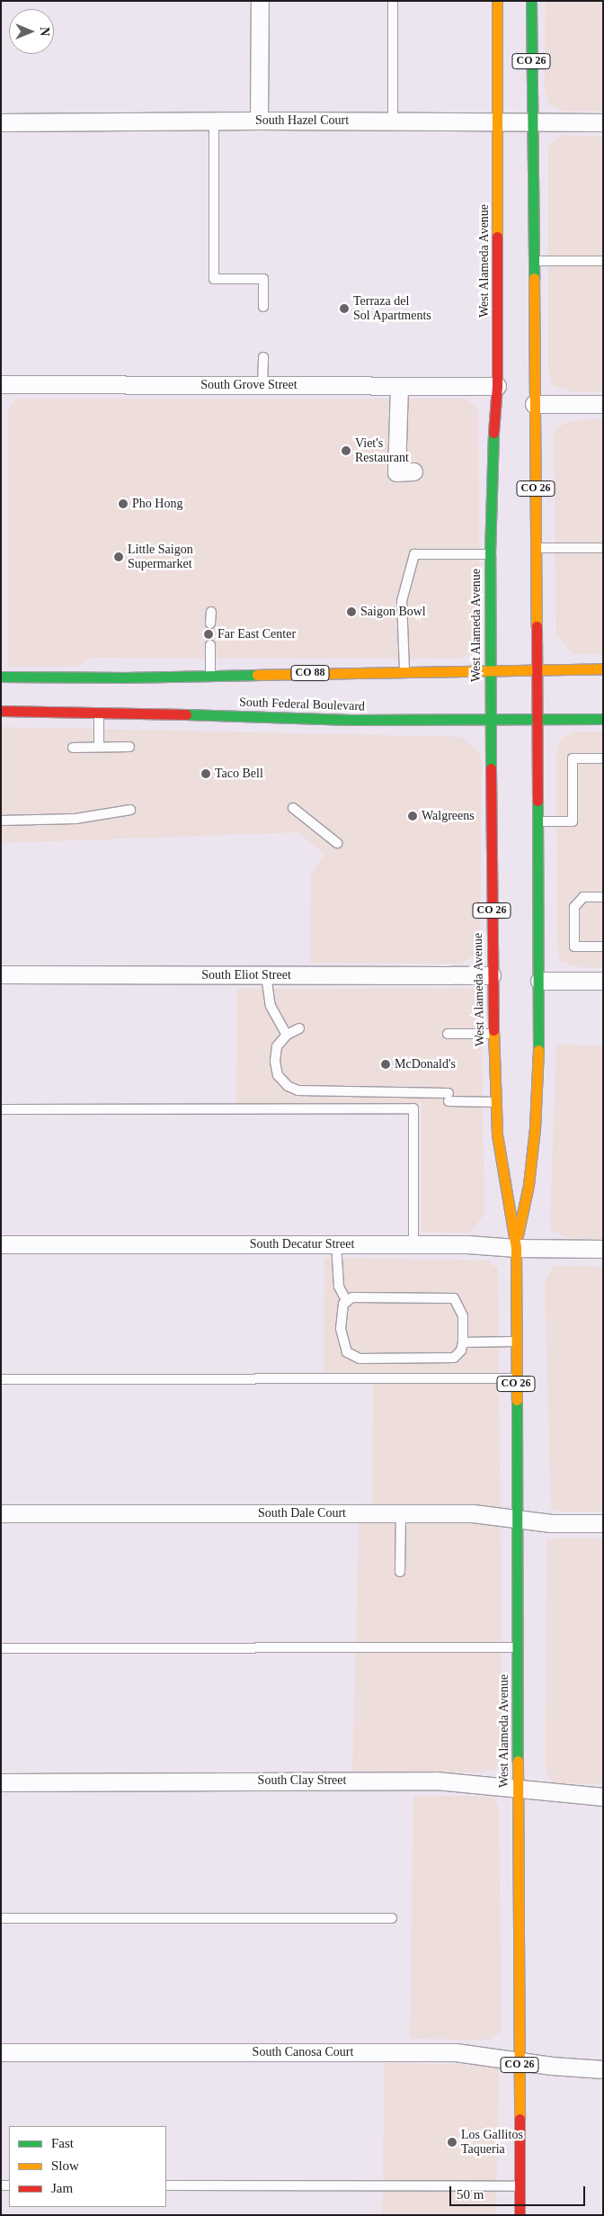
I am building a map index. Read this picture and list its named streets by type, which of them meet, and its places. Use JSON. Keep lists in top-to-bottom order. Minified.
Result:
{"streets":{"main road":["CO 26","West Alameda Avenue","CO 88","South Federal Boulevard"],"street":["South Hazel Court","South Grove Street","South Eliot Street","South Decatur Street","South Dale Court","South Clay Street","South Canosa Court"]},"crossings":[["South Hazel Court","West Alameda Avenue"],["West Alameda Avenue","South Grove Street"],["West Alameda Avenue","CO 88"],["West Alameda Avenue","South Federal Boulevard"],["West Alameda Avenue","South Eliot Street"],["West Alameda Avenue","South Decatur Street"],["West Alameda Avenue","South Dale Court"],["West Alameda Avenue","South Clay Street"],["West Alameda Avenue","South Canosa Court"]],"places":["Terraza del Sol Apartments","Viet's Restaurant","Pho Hong","Little Saigon Supermarket","Saigon Bowl","Far East Center","Taco Bell","Walgreens","McDonald's","Los Gallitos Taqueria"],"legend":["Fast","Slow","Jam"],"scale_bar":"50 m","north":"right"}
